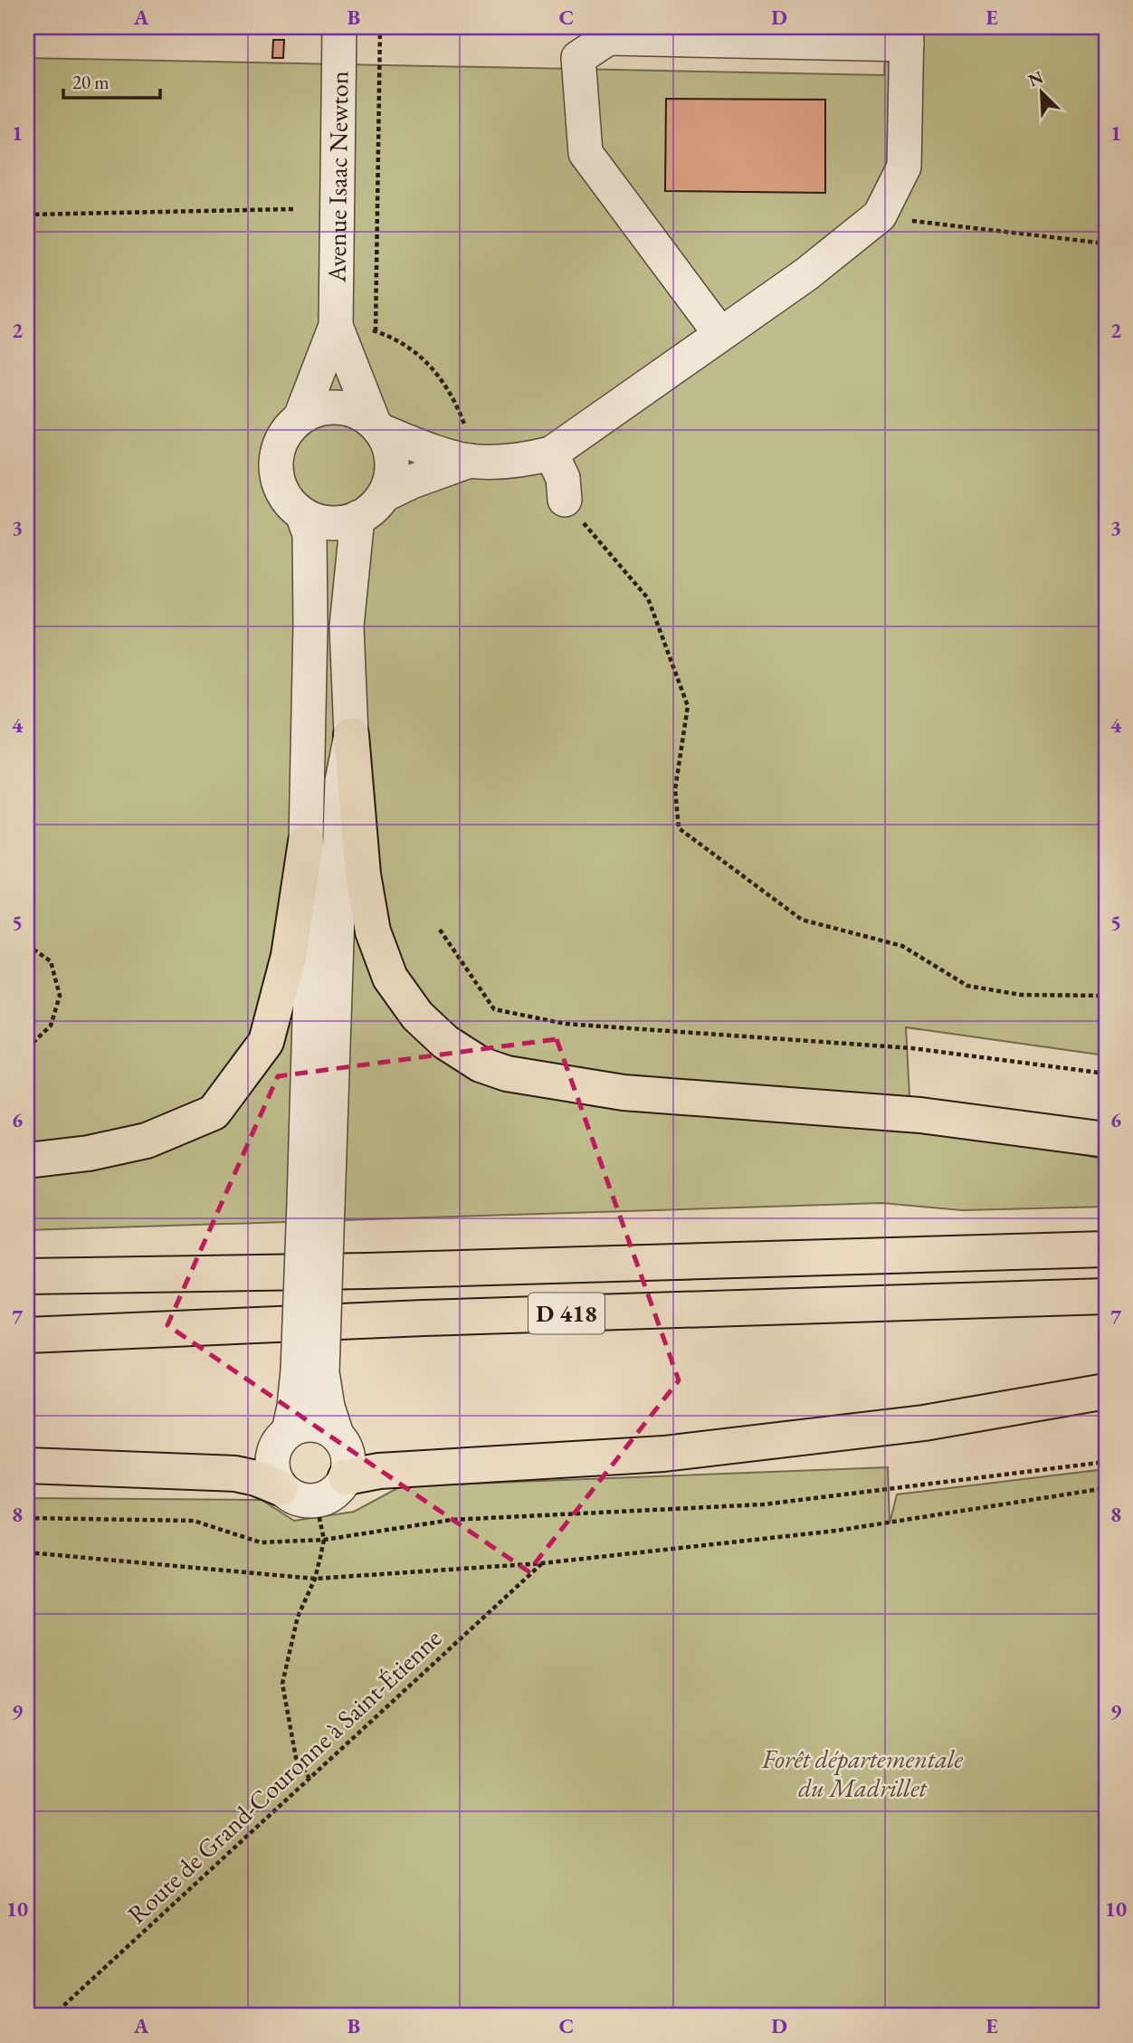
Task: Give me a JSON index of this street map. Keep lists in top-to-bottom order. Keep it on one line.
{"streets":{"highway":["D 418"],"street":["Avenue Isaac Newton"],"path":["Route de Grand-Couronne à Saint-Étienne"]},"parks":["Forêt départementale du Madrillet"],"scale_bar":"20 m","north":"top left","grid":{"columns":["A","B","C","D","E"],"rows":["1","2","3","4","5","6","7","8","9","10"]}}
